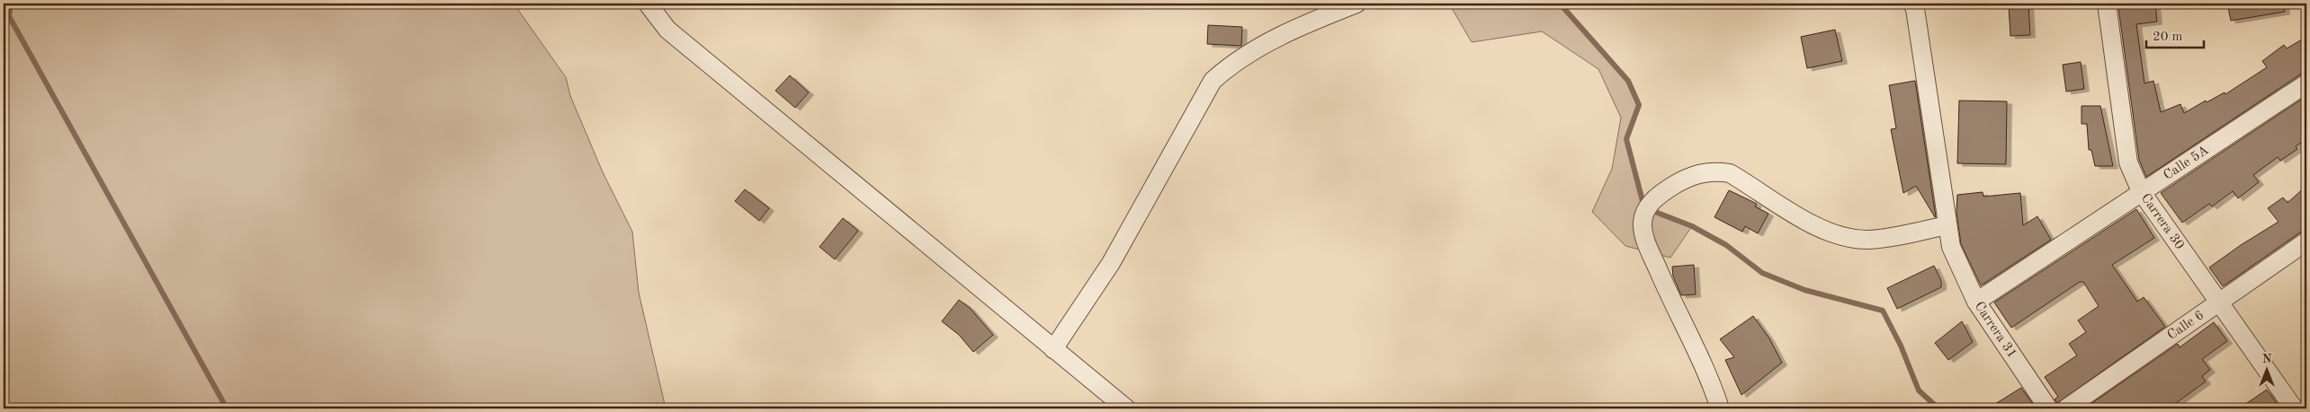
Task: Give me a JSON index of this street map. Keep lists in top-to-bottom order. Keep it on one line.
{"streets":{"street":["Calle 5A","Carrera 30","Calle 6","Carrera 31"]},"crossings":[["Calle 5A","Carrera 30"],["Calle 5A","Carrera 31"],["Carrera 30","Calle 6"]],"scale_bar":"20 m","north":"top"}
